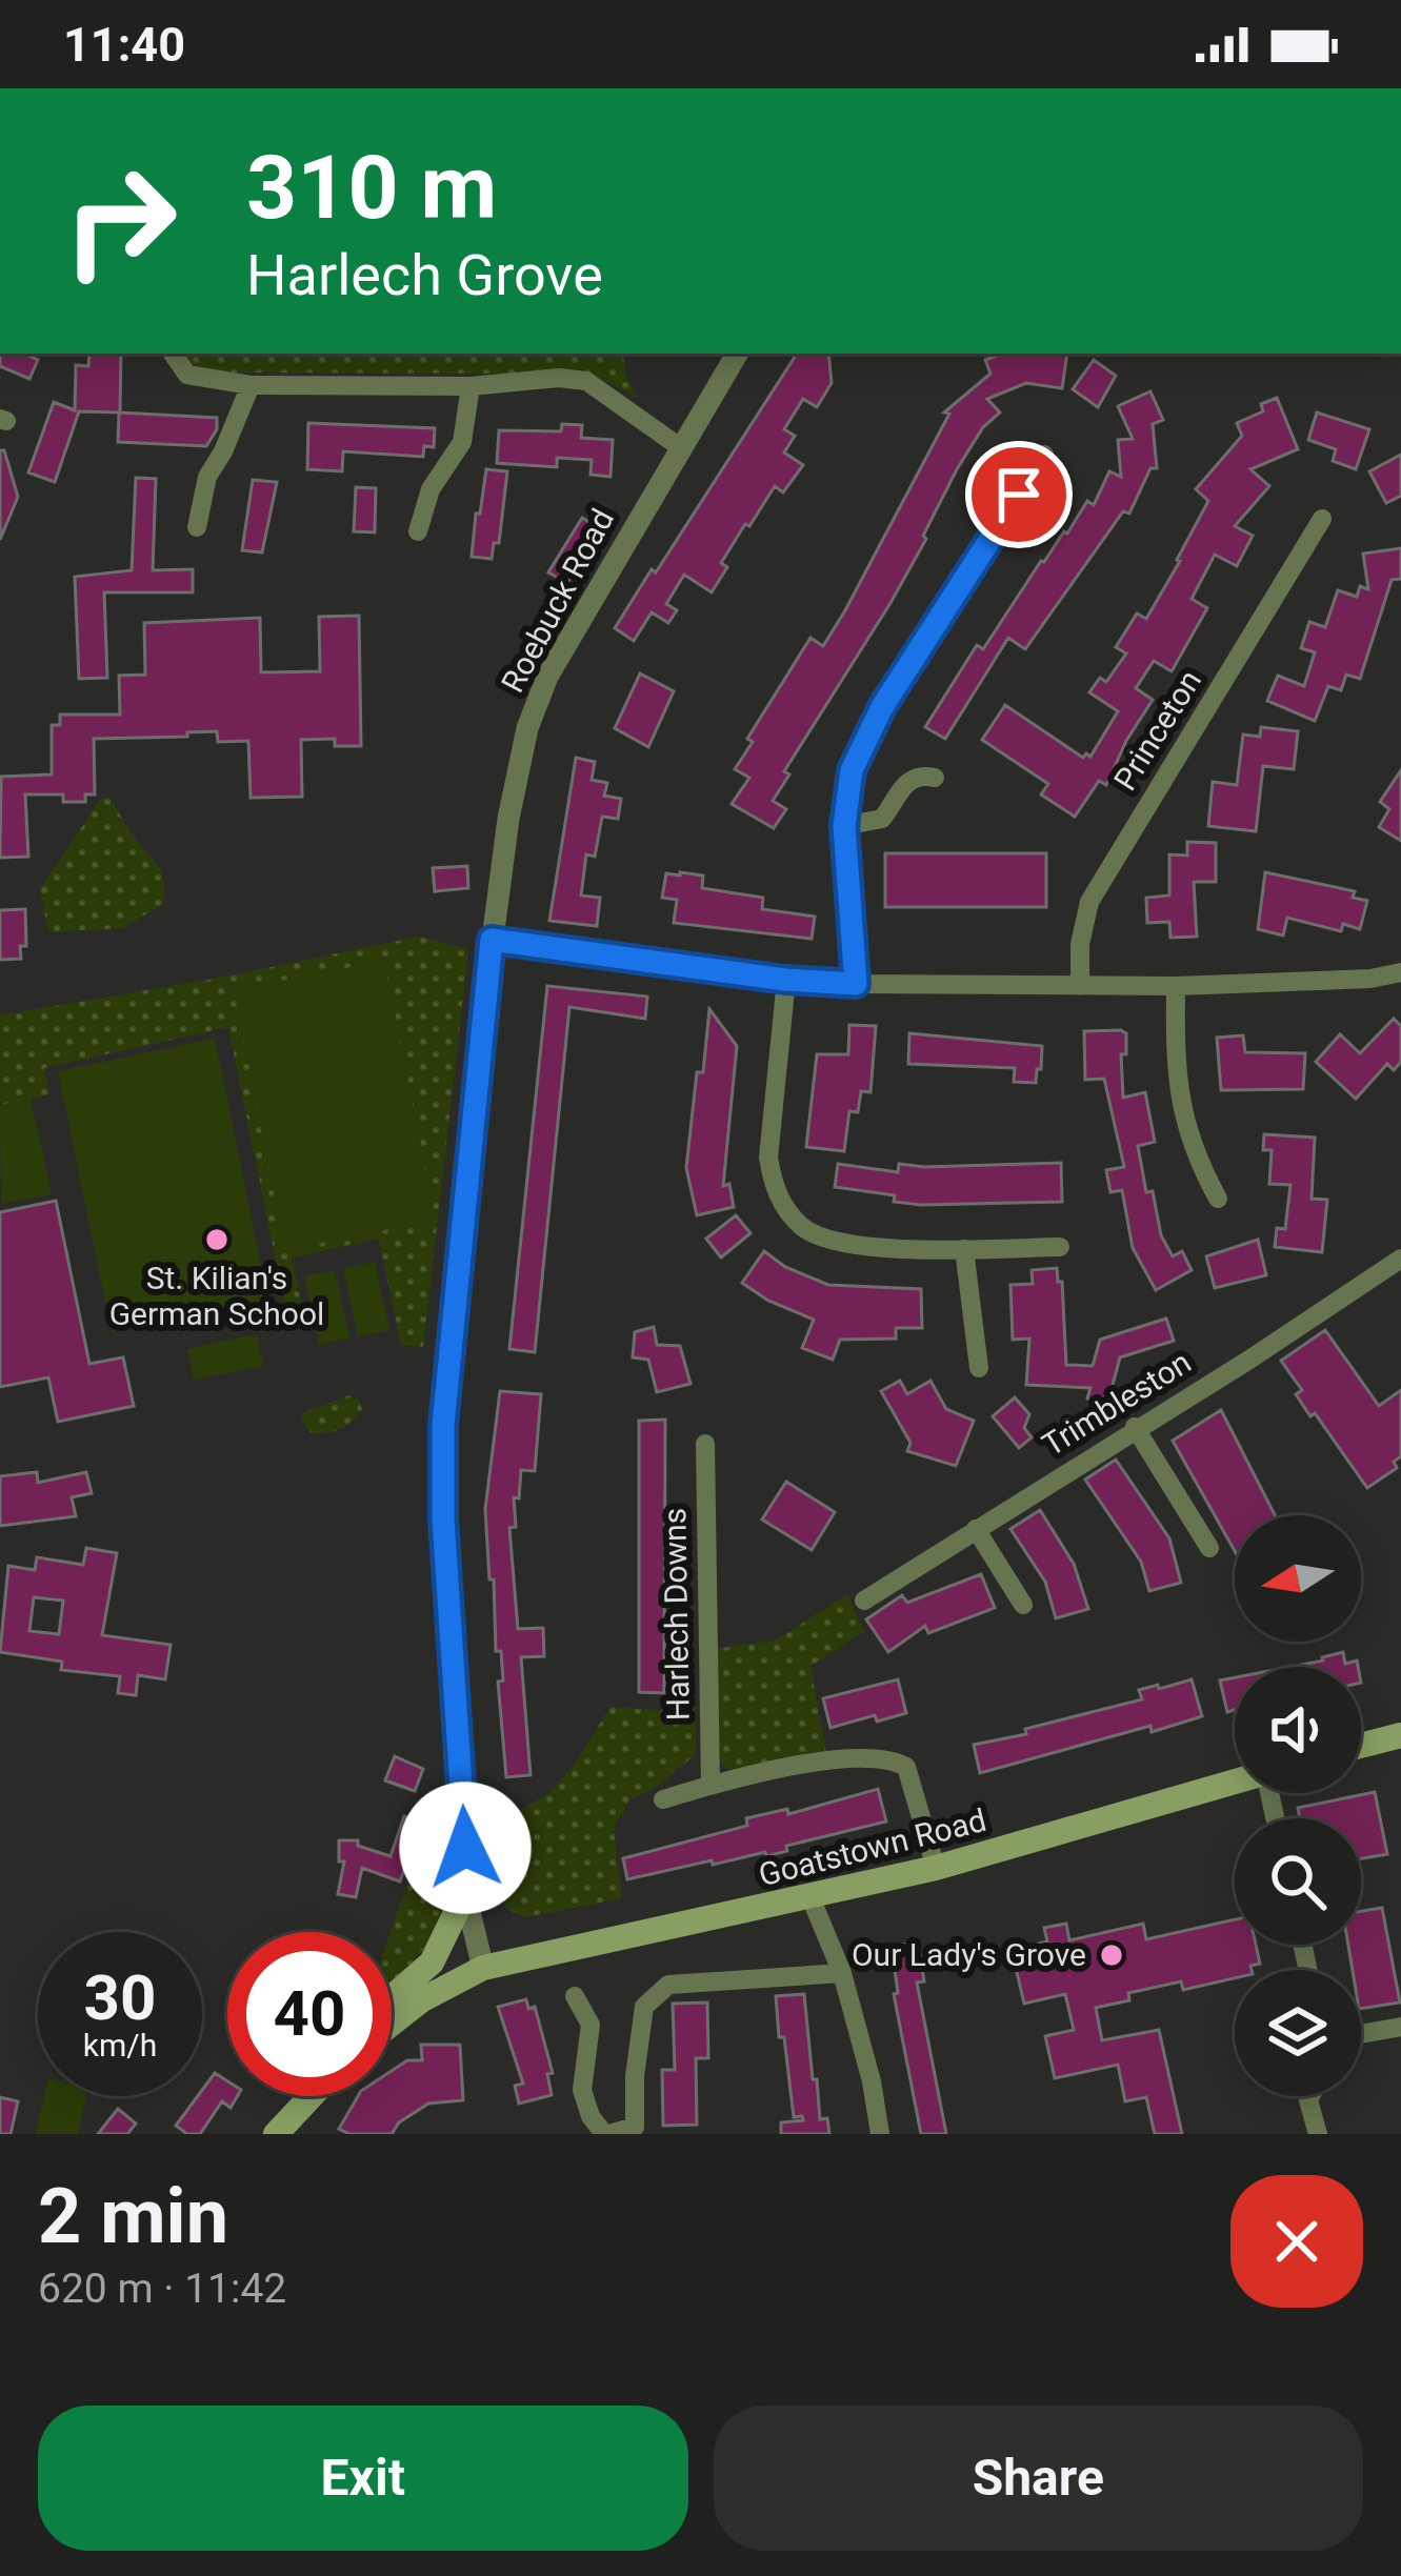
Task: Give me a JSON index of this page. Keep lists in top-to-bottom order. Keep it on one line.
{"streets":{"main road":["Goatstown Road"],"street":["Roebuck Road","Princeton","Trimbleston","Harlech Downs"]},"crossings":[["Roebuck Road","Goatstown Road"]],"places":["St. Kilian's German School","Our Lady's Grove"],"north":"left","page":{"status":"11:40","turn":["310 m","Harlech Grove"],"speed":"30 km/h","limit":"40","heading":["2 min","620 m · 11:42"],"buttons":["Exit","Share"]}}
